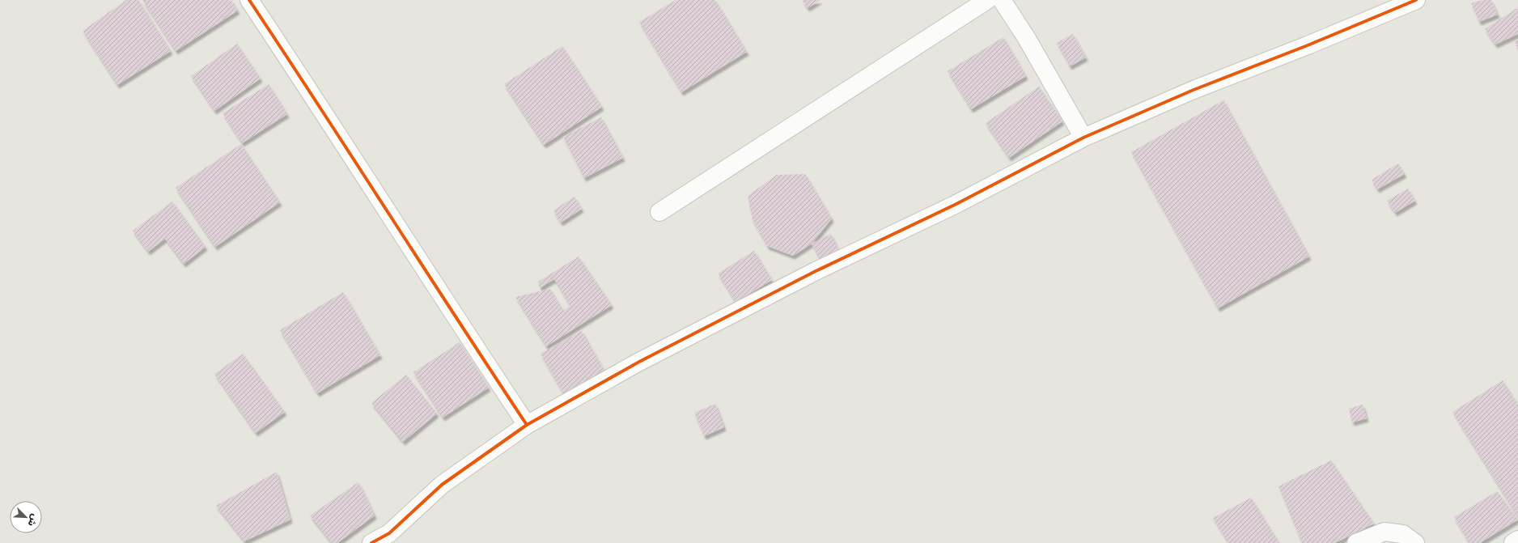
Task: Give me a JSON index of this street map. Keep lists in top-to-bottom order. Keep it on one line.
{"north":"bottom right"}
